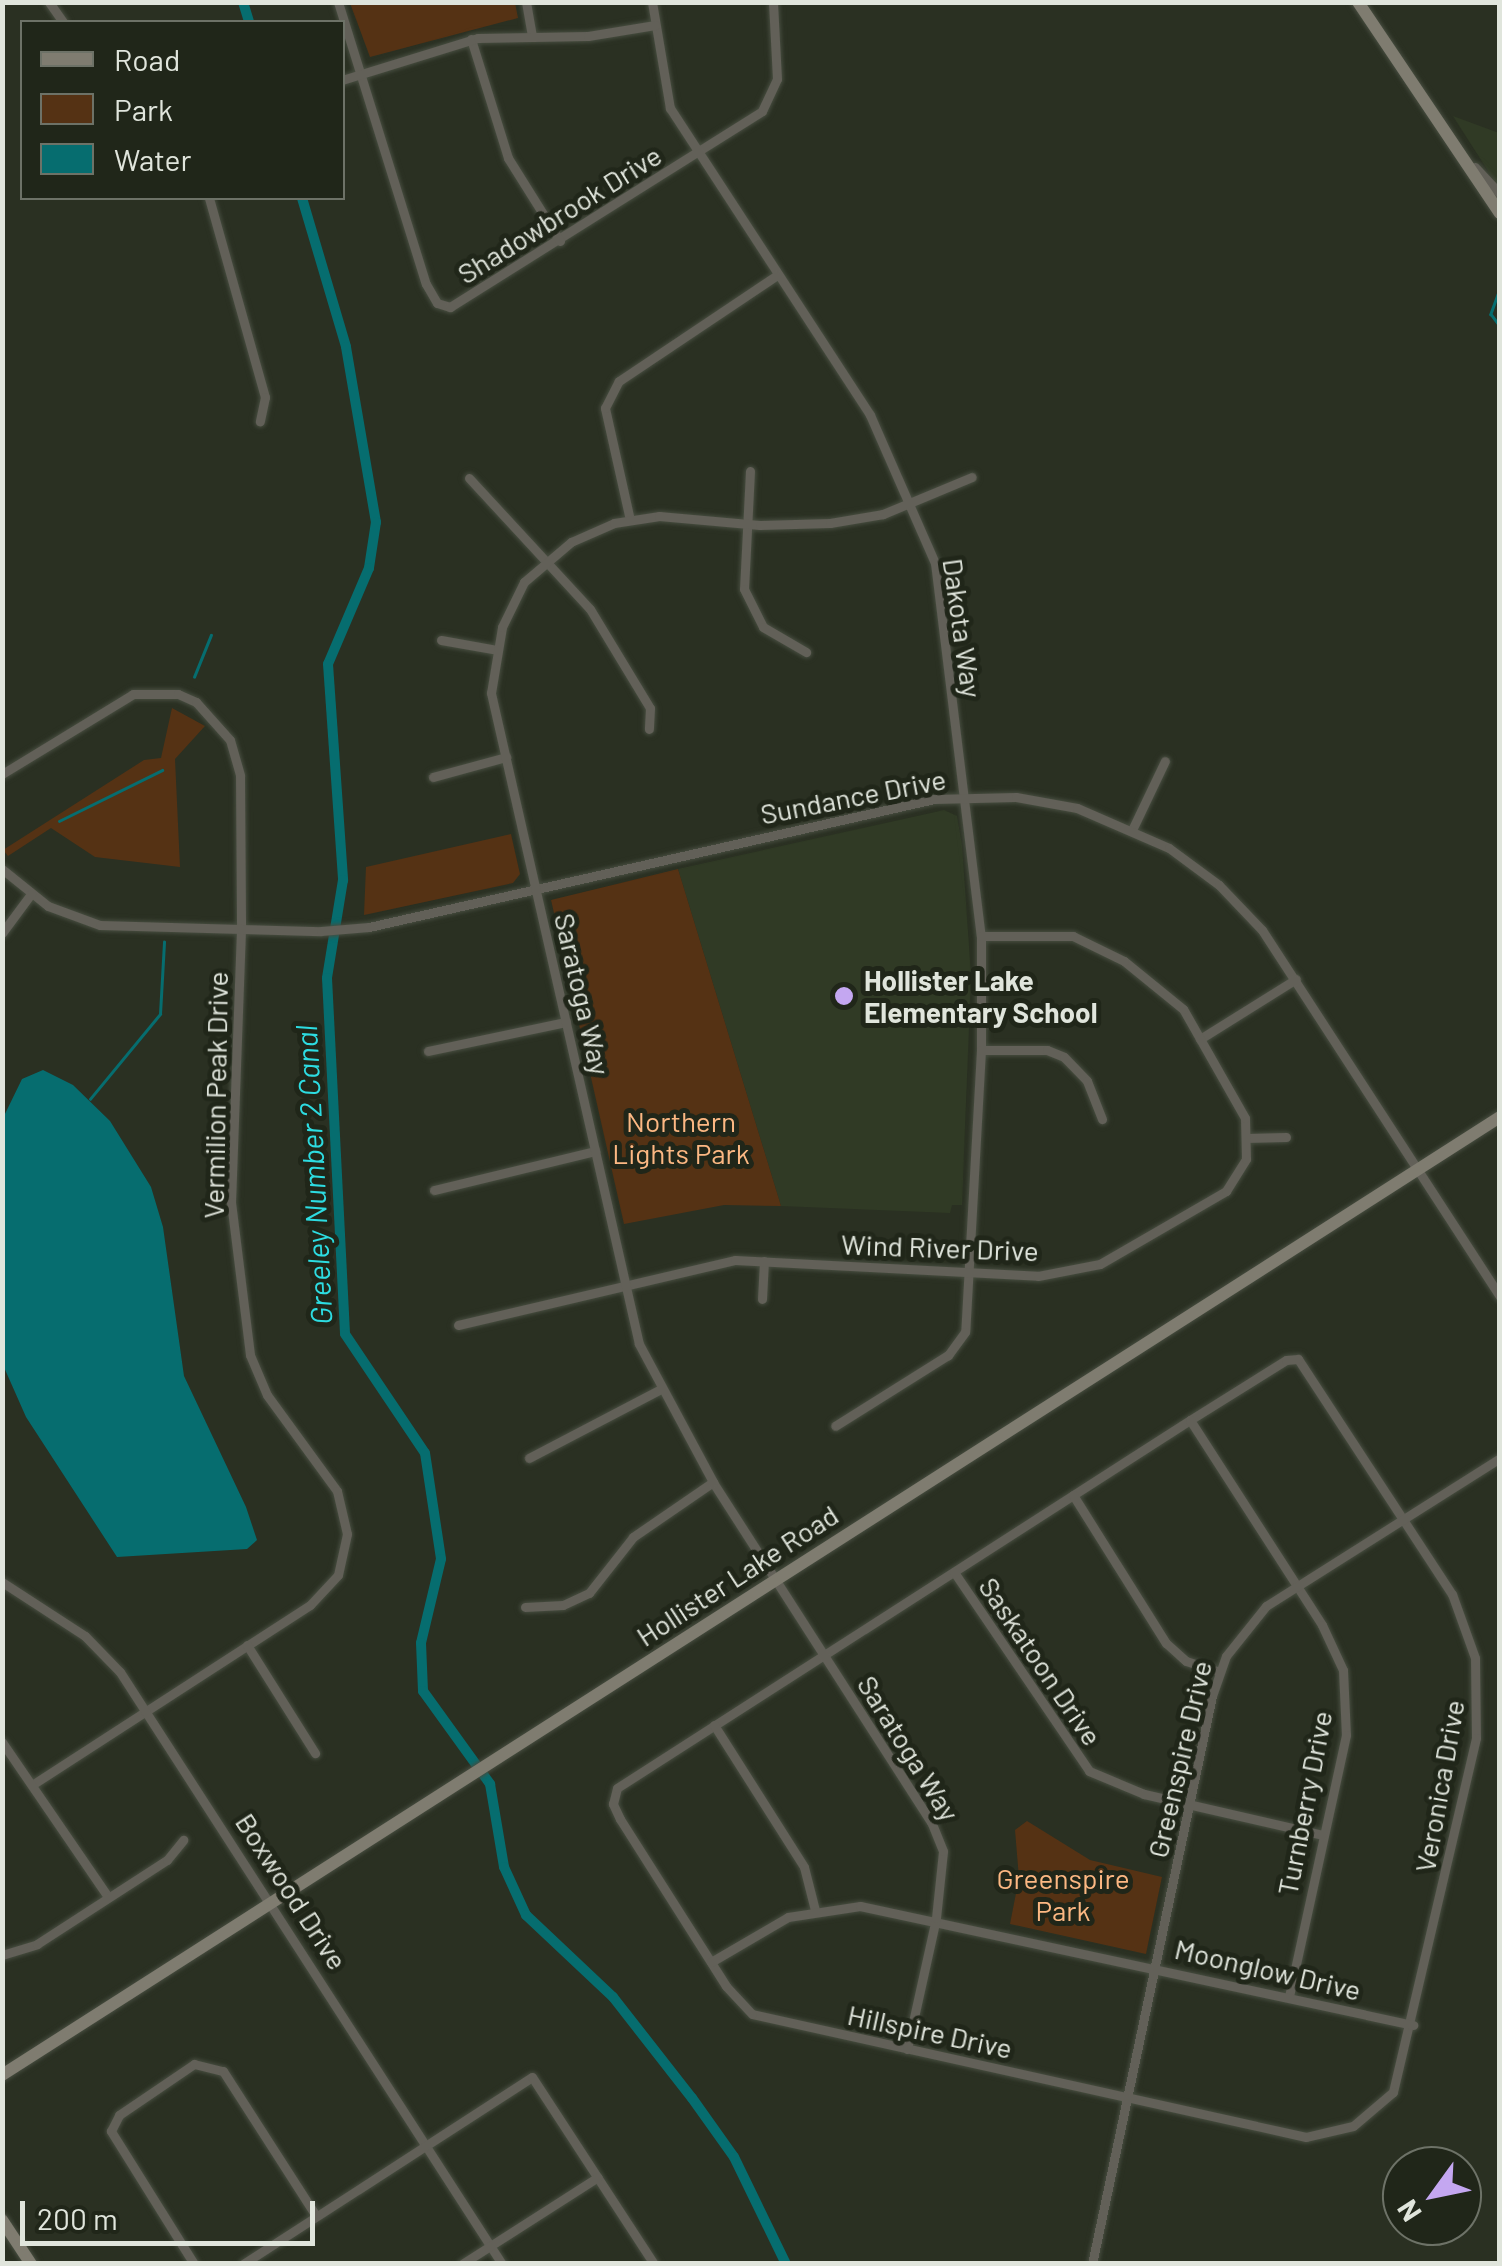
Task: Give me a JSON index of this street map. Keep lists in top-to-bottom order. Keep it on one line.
{"streets":{"street":["Shadowbrook Drive","Dakota Way","Sundance Drive","Saratoga Way","Vermilion Peak Drive","Wind River Drive","Hollister Lake Road","Saskatoon Drive","Greenspire Drive","Veronica Drive","Turnberry Drive","Boxwood Drive","Moonglow Drive","Hillspire Drive"]},"crossings":[["Shadowbrook Drive","Dakota Way"],["Dakota Way","Sundance Drive"],["Dakota Way","Saratoga Way"],["Dakota Way","Wind River Drive"],["Sundance Drive","Saratoga Way"],["Sundance Drive","Vermilion Peak Drive"],["Sundance Drive","Hollister Lake Road"],["Saratoga Way","Wind River Drive"],["Saratoga Way","Hollister Lake Road"],["Saratoga Way","Moonglow Drive"],["Saratoga Way","Hillspire Drive"],["Vermilion Peak Drive","Boxwood Drive"],["Hollister Lake Road","Boxwood Drive"],["Saskatoon Drive","Greenspire Drive"],["Saskatoon Drive","Turnberry Drive"],["Greenspire Drive","Veronica Drive"],["Greenspire Drive","Turnberry Drive"],["Greenspire Drive","Moonglow Drive"],["Greenspire Drive","Hillspire Drive"],["Veronica Drive","Turnberry Drive"],["Veronica Drive","Moonglow Drive"],["Veronica Drive","Hillspire Drive"],["Turnberry Drive","Moonglow Drive"],["Moonglow Drive","Hillspire Drive"]],"water":["Greeley Number 2 Canal"],"parks":["Northern Lights Park","Greenspire Park"],"places":["Hollister Lake Elementary School"],"legend":["Road","Park","Water"],"scale_bar":"200 m","north":"bottom left"}
